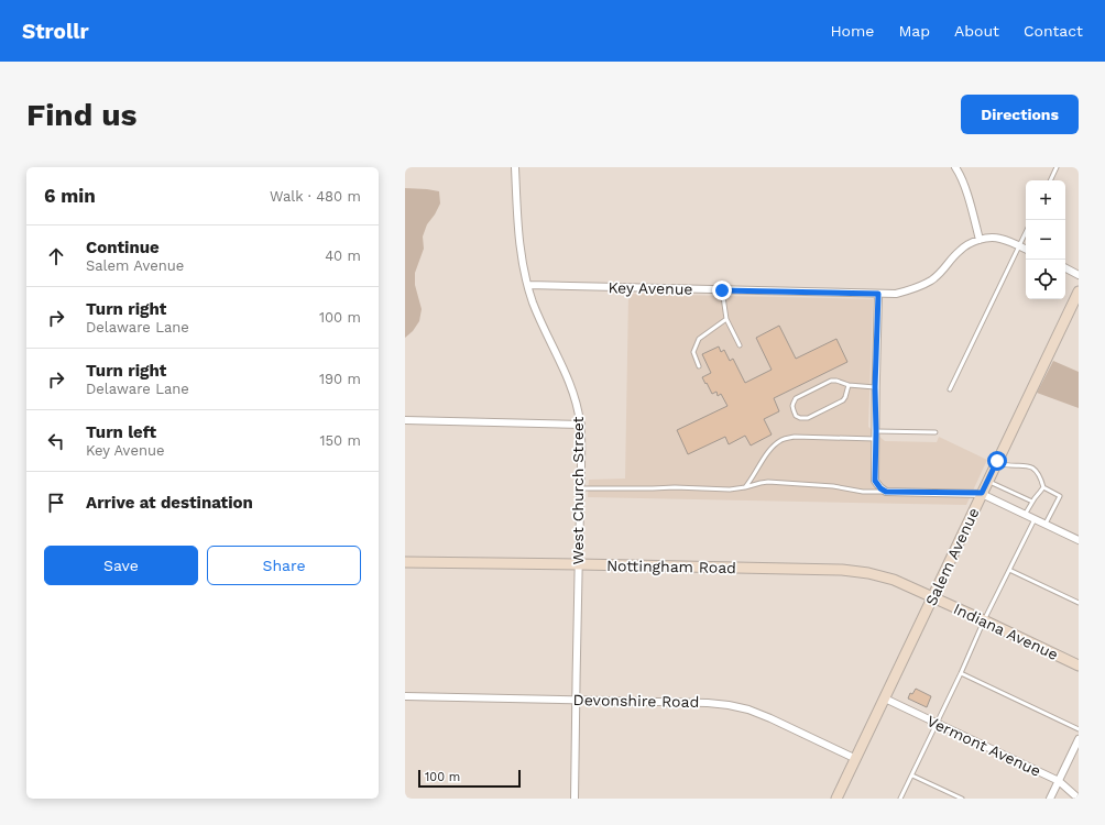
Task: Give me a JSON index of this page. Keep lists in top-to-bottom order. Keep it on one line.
{"streets":{"main road":["Salem Avenue","Nottingham Road","Indiana Avenue"],"street":["Key Avenue","West Church Street","Devonshire Road","Vermont Avenue"]},"crossings":[["Key Avenue","West Church Street"],["West Church Street","Nottingham Road"],["West Church Street","Devonshire Road"],["Salem Avenue","Nottingham Road"],["Salem Avenue","Indiana Avenue"],["Salem Avenue","Devonshire Road"],["Salem Avenue","Vermont Avenue"],["Nottingham Road","Indiana Avenue"]],"scale_bar":"100 m","page":{"header":"Strollr","nav":["Home","Map","About","Contact"],"buttons":["Directions",["Save","Share"]],"title":"Find us","heading":["6 min","Walk · 480 m"],"map_buttons":["+","−"],"list":[["Continue","Salem Avenue","40 m"],["Turn right","Delaware Lane","100 m"],["Turn right","Delaware Lane","190 m"],["Turn left","Key Avenue","150 m"],"Arrive at destination"],"scale":"100 m"}}
